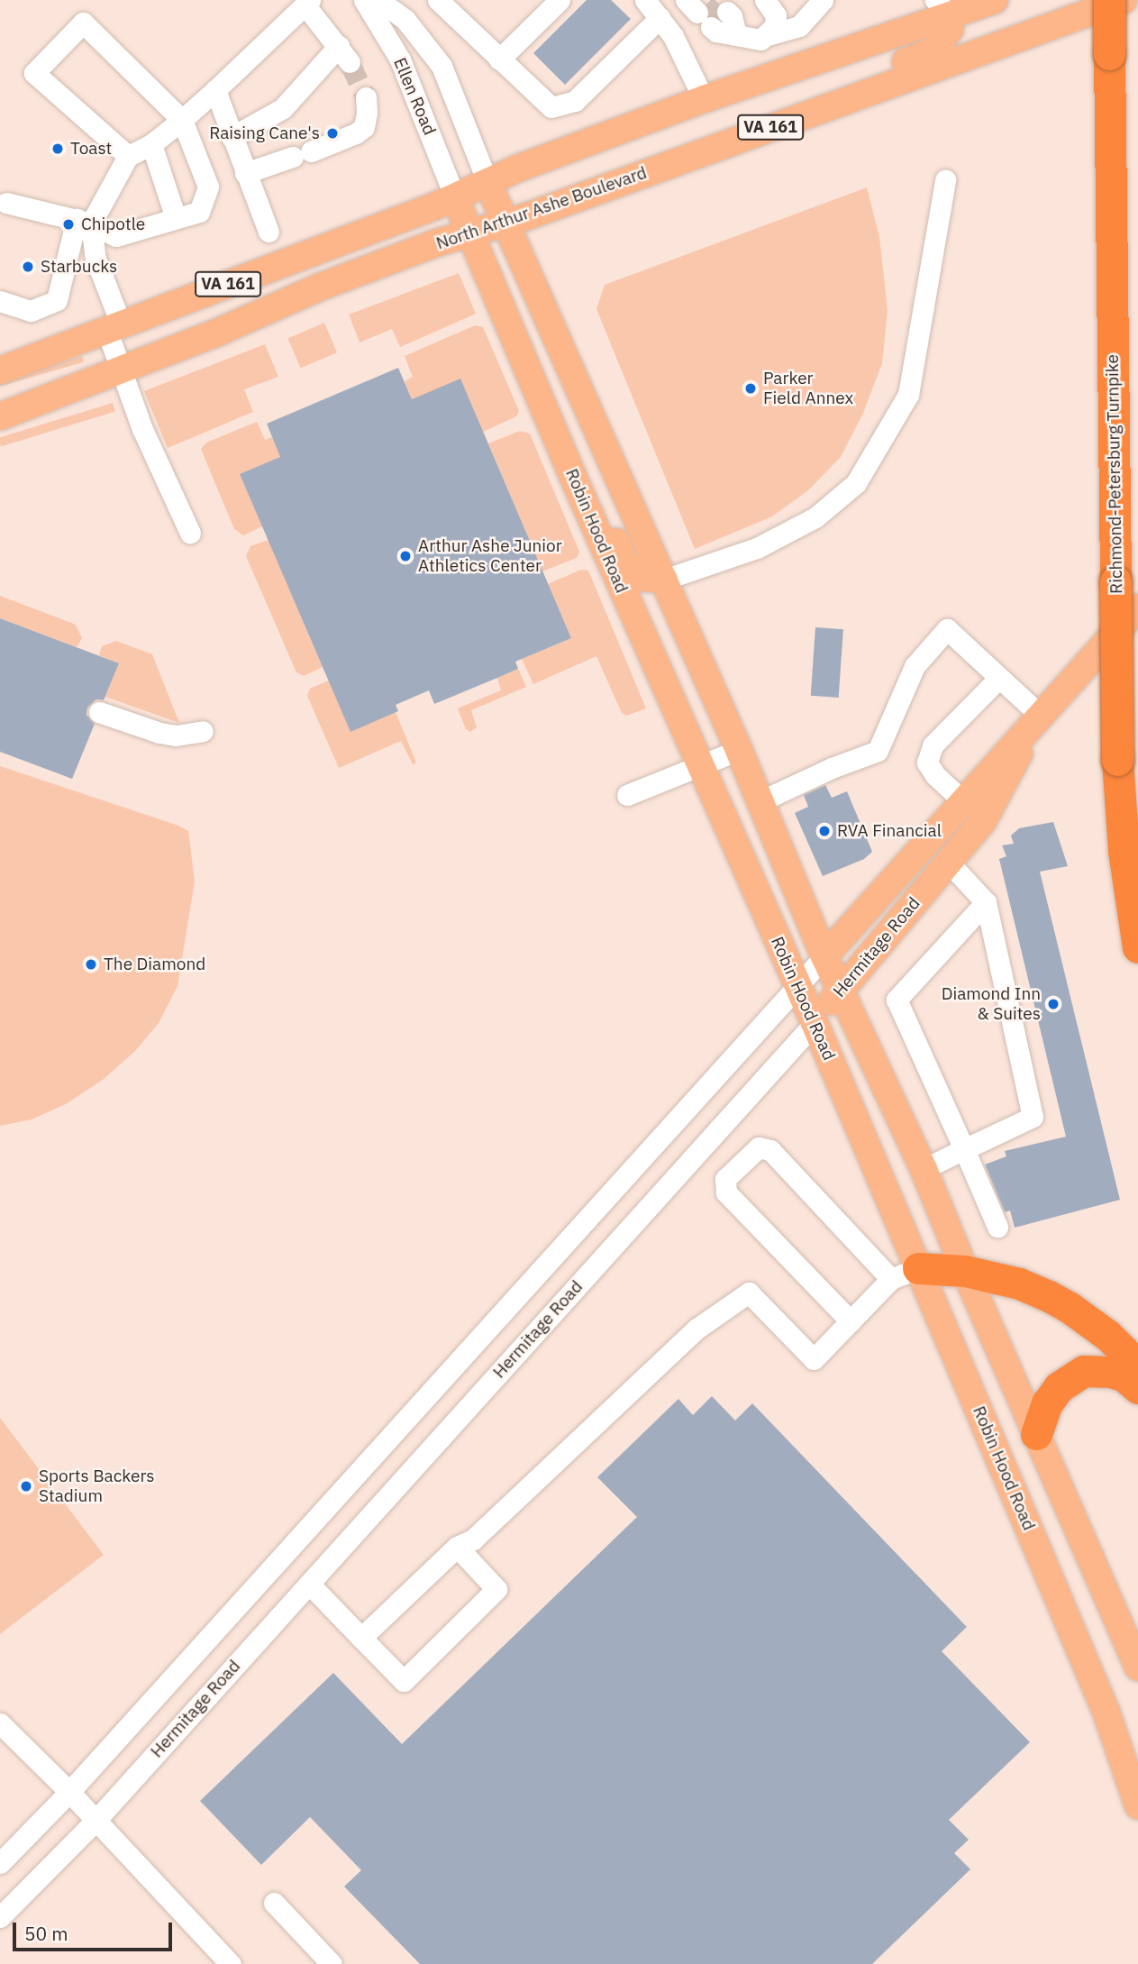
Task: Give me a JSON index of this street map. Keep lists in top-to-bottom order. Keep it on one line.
{"streets":{"highway":["Richmond-Petersburg Turnpike"],"main road":["VA 161","North Arthur Ashe Boulevard","Robin Hood Road","Hermitage Road"],"street":["Ellen Road"]},"crossings":[["Ellen Road","VA 161"],["Ellen Road","Robin Hood Road"],["VA 161","Robin Hood Road"],["North Arthur Ashe Boulevard","Robin Hood Road"],["Robin Hood Road","Hermitage Road"]],"places":["Raising Cane's","Toast","Chipotle","Starbucks","Parker Field Annex","Arthur Ashe Junior Athletics Center","RVA Financial","The Diamond","Diamond Inn & Suites","Sports Backers Stadium"],"scale_bar":"50 m"}
